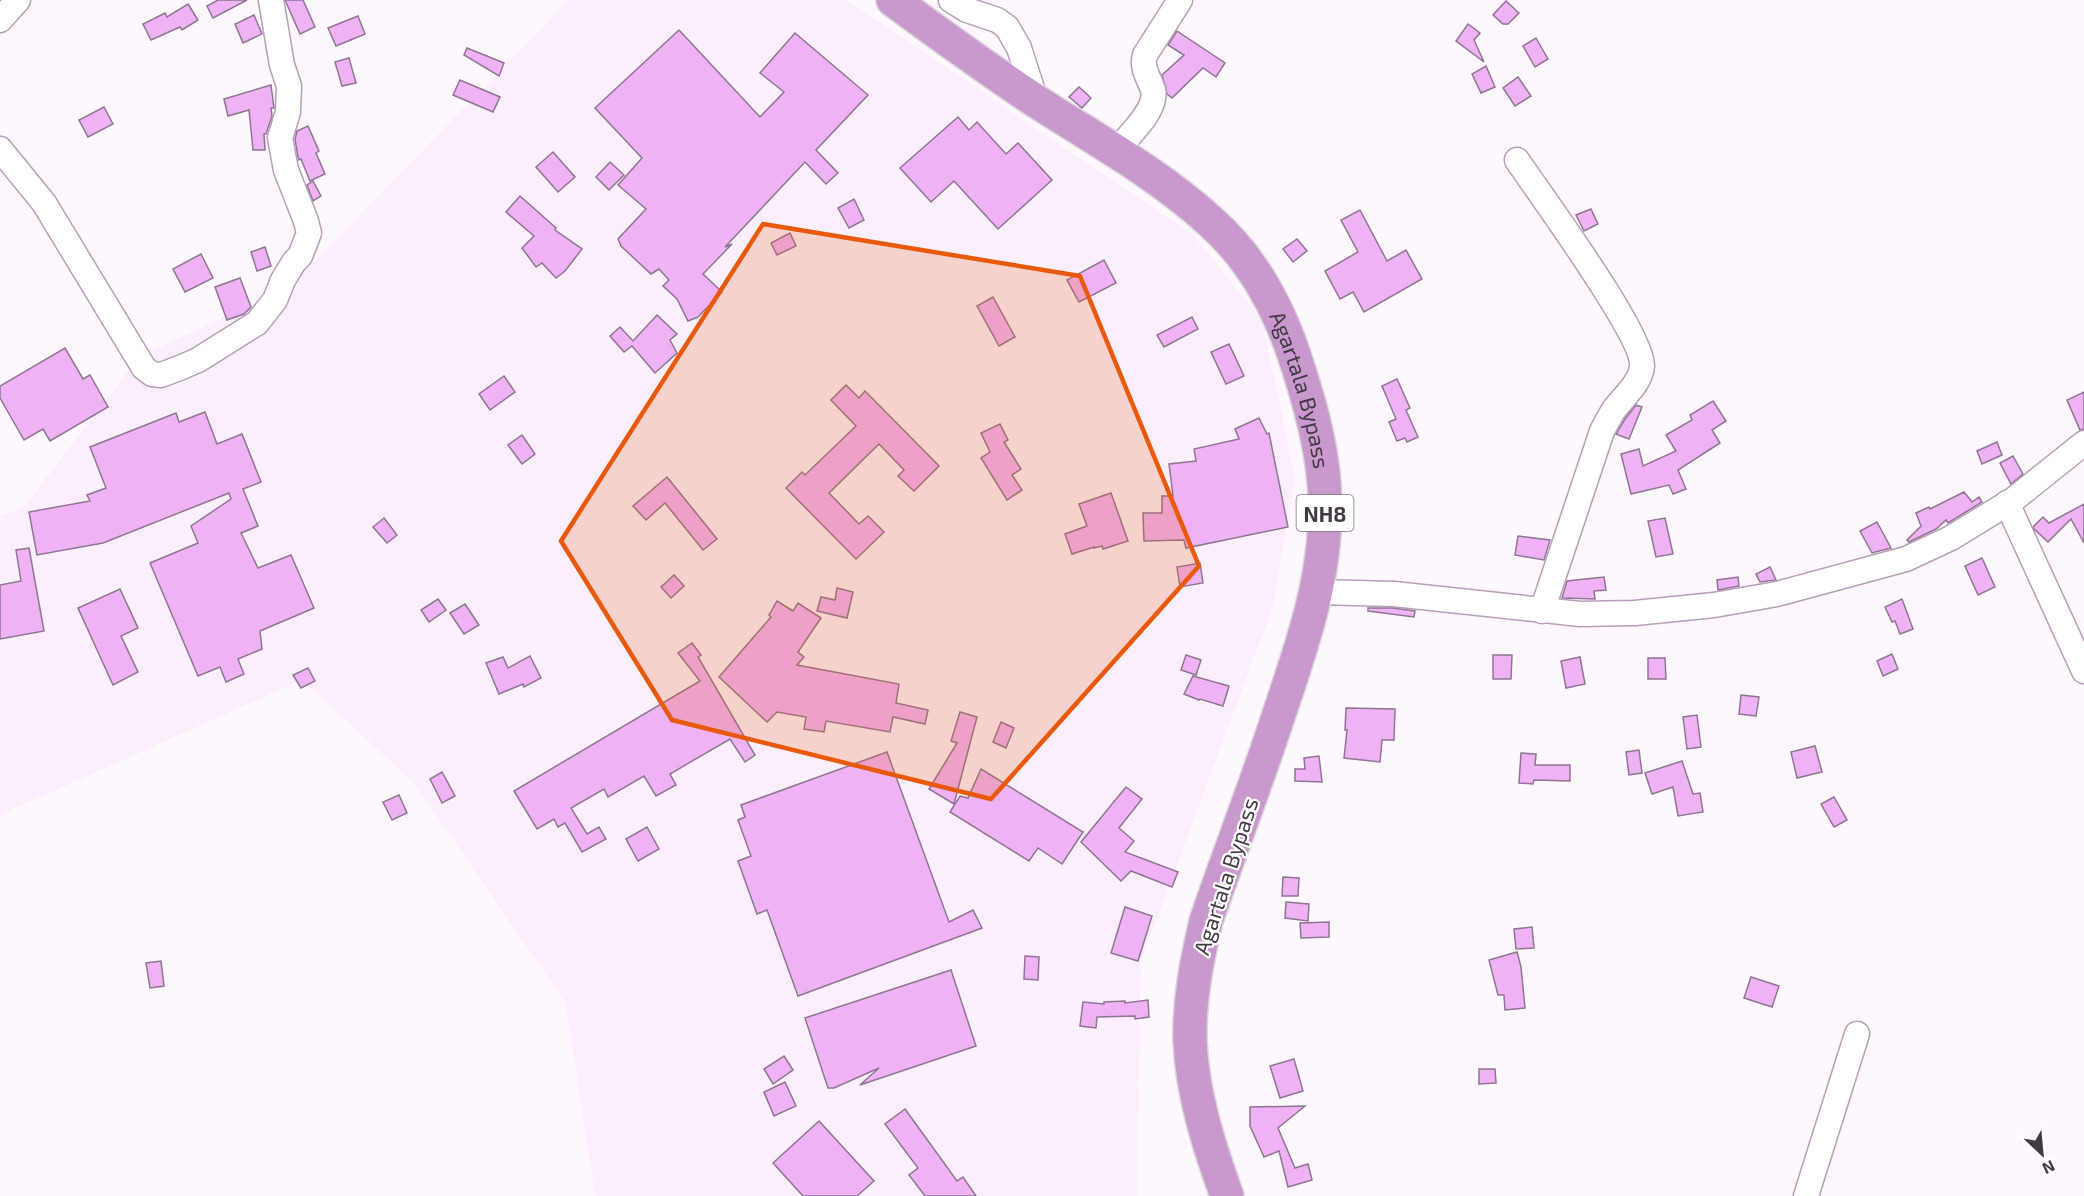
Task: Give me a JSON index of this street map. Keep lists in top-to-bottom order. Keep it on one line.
{"streets":{"highway":["Agartala Bypass","NH8"]},"north":"bottom right"}
